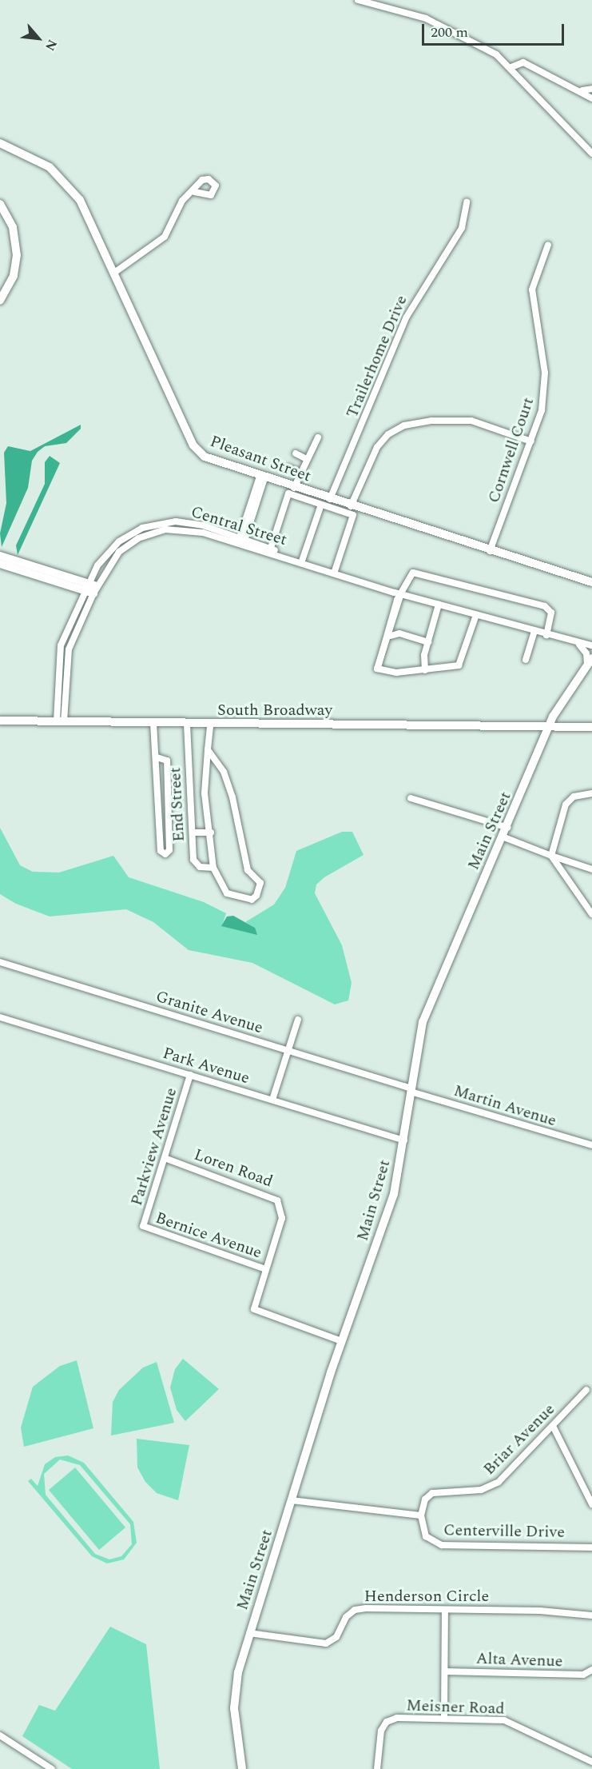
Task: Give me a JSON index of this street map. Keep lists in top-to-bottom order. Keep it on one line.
{"streets":{"main road":["Pleasant Street","South Broadway","Main Street"],"street":["Trailerhome Drive","Cornwell Court","Central Street","End Street","Granite Avenue","Park Avenue","Martin Avenue","Parkview Avenue","Loren Road","Bernice Avenue","Briar Avenue","Centerville Drive","Henderson Circle","Alta Avenue","Meisner Road"]},"crossings":[["Trailerhome Drive","Pleasant Street"],["Cornwell Court","Pleasant Street"],["Central Street","South Broadway"],["South Broadway","End Street"],["South Broadway","Main Street"],["Main Street","Granite Avenue"],["Main Street","Park Avenue"],["Main Street","Martin Avenue"],["Main Street","Henderson Circle"],["Granite Avenue","Martin Avenue"],["Park Avenue","Parkview Avenue"],["Parkview Avenue","Loren Road"],["Parkview Avenue","Bernice Avenue"],["Loren Road","Bernice Avenue"],["Briar Avenue","Centerville Drive"]],"scale_bar":"200 m","north":"bottom right"}
